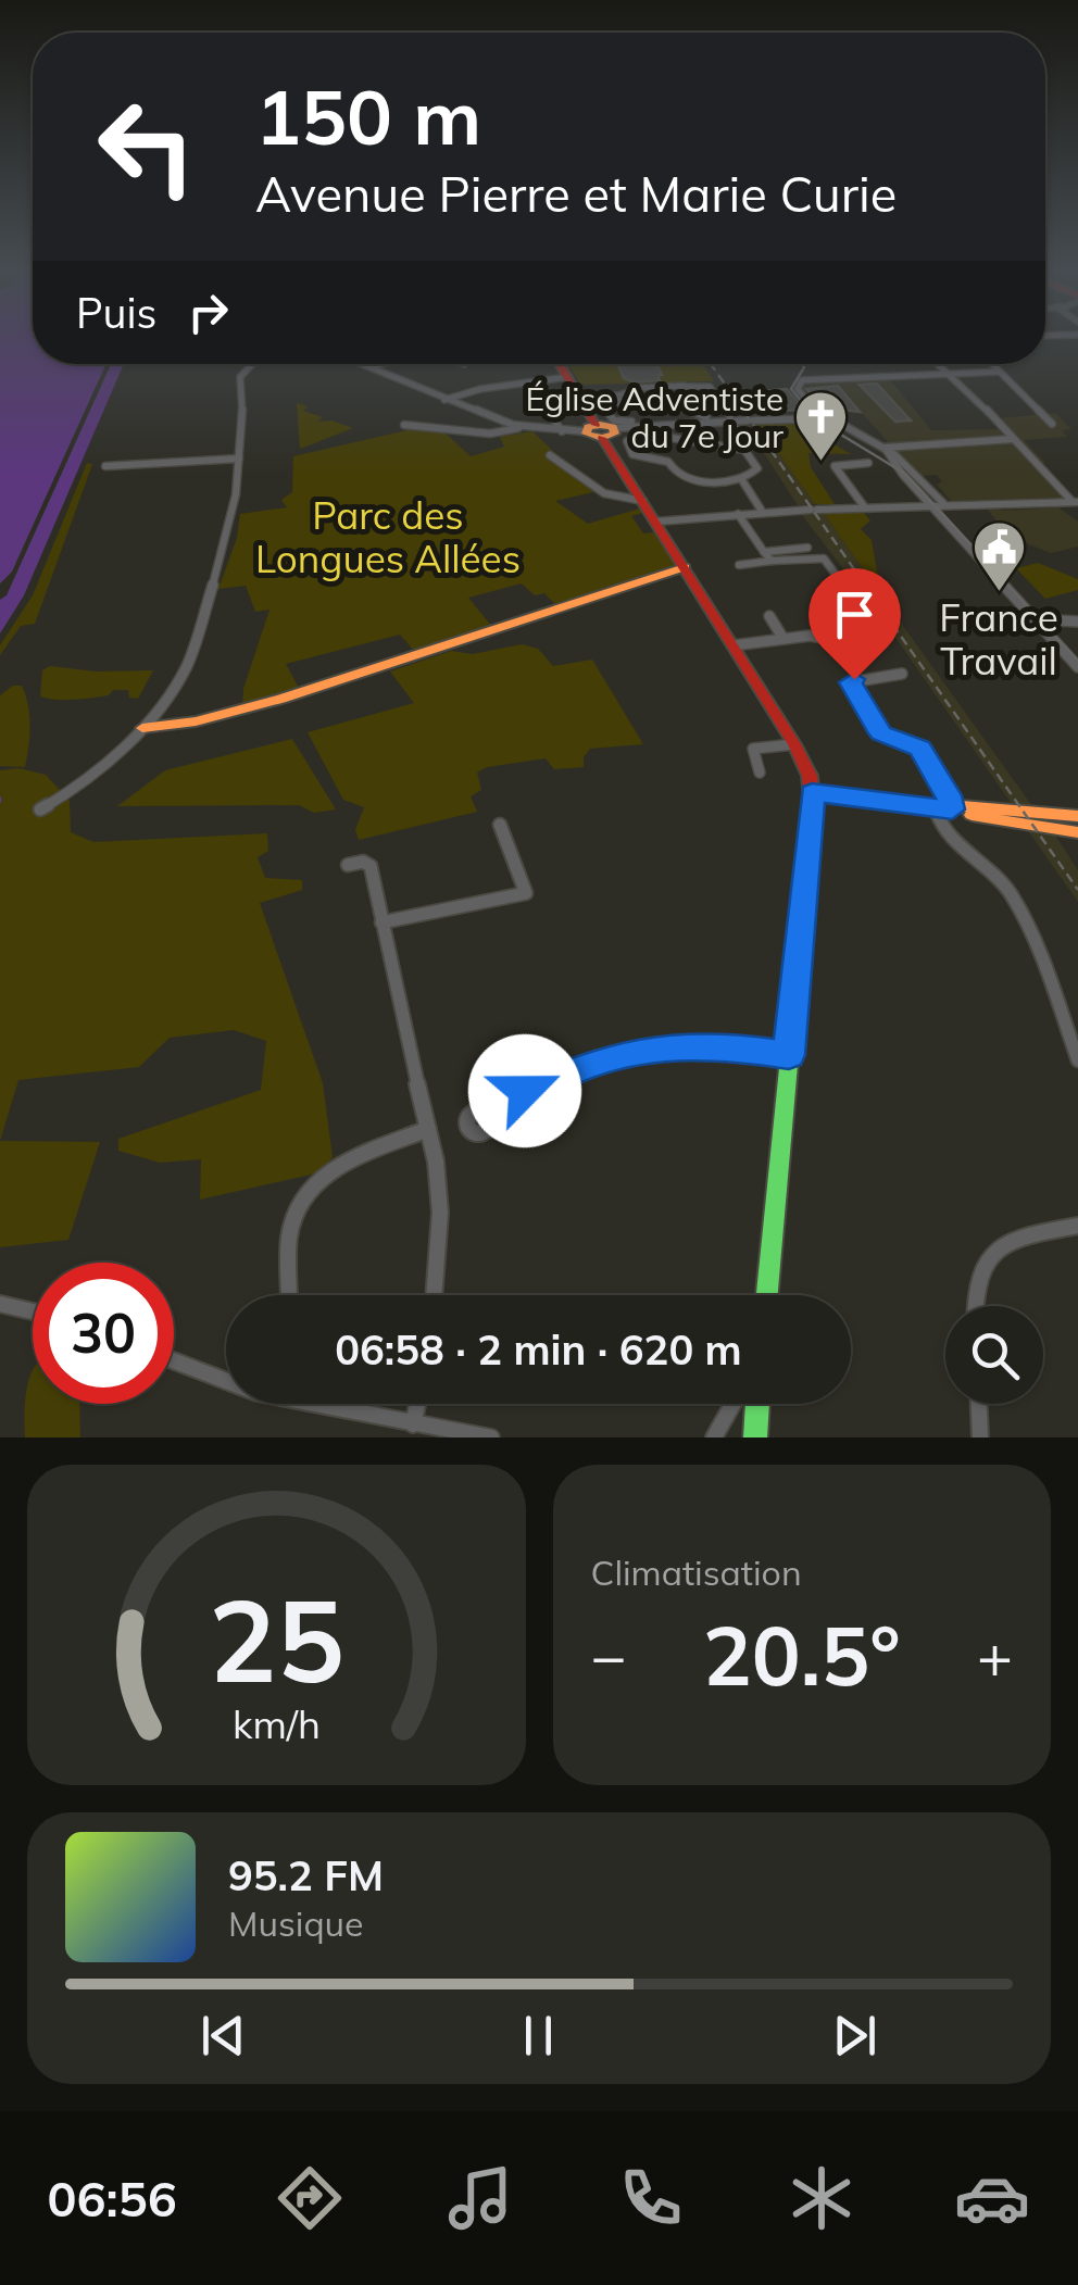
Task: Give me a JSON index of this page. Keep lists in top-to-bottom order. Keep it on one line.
{"parks":["Parc des Longues Allées"],"places":{"church":["Église Adventiste du 7e Jour"],"public building":["France Travail"]},"page":{"turn":["150 m","Avenue Pierre et Marie Curie"],"then":"Puis","limit":"30","trip":"06:58 · 2 min · 620 m","tile":"Climatisation","heat":["−","20.5°","+"],"song":["95.2 FM","Musique"],"tabs":"06:56","gauge":["25","km/h"]}}
